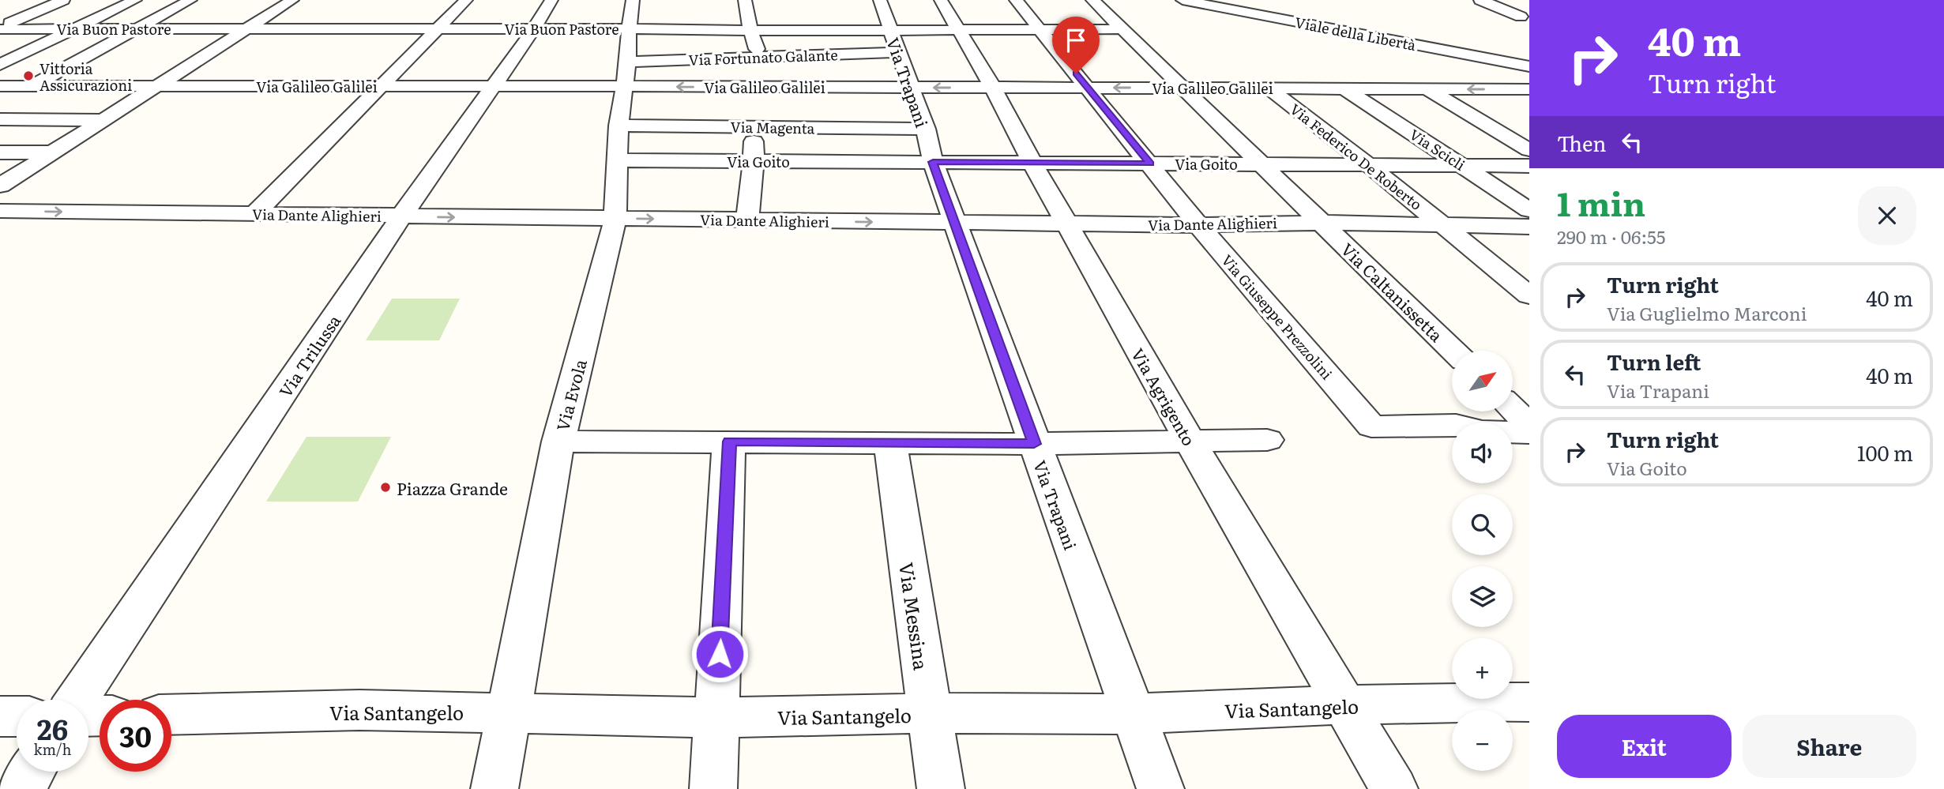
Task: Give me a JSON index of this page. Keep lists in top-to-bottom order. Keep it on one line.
{"streets":{"street":["Via Buon Pastore","Viale della Libertà","Via Fortunato Galante","Via Trapani","Via Galileo Galilei","Via Magenta","Via Scicli","Via Federico De Roberto","Via Goito","Via Dante Alighieri","Via Caltanissetta","Via Giuseppe Prezzolini","Via Trilussa","Via Evola","Via Agrigento","Via Messina","Via Santangelo"]},"crossings":[["Via Buon Pastore","Via Fortunato Galante"],["Via Buon Pastore","Via Trapani"],["Via Buon Pastore","Via Caltanissetta"],["Via Buon Pastore","Via Giuseppe Prezzolini"],["Via Buon Pastore","Via Trilussa"],["Via Buon Pastore","Via Evola"],["Via Buon Pastore","Via Agrigento"],["Via Fortunato Galante","Via Trapani"],["Via Fortunato Galante","Via Galileo Galilei"],["Via Fortunato Galante","Via Evola"],["Via Trapani","Via Galileo Galilei"],["Via Trapani","Via Magenta"],["Via Trapani","Via Goito"],["Via Trapani","Via Dante Alighieri"],["Via Trapani","Via Santangelo"],["Via Galileo Galilei","Via Scicli"],["Via Galileo Galilei","Via Federico De Roberto"],["Via Galileo Galilei","Via Caltanissetta"],["Via Galileo Galilei","Via Giuseppe Prezzolini"],["Via Galileo Galilei","Via Trilussa"],["Via Galileo Galilei","Via Evola"],["Via Galileo Galilei","Via Agrigento"],["Via Magenta","Via Evola"],["Via Scicli","Via Goito"],["Via Federico De Roberto","Via Goito"],["Via Federico De Roberto","Via Dante Alighieri"],["Via Goito","Via Caltanissetta"],["Via Goito","Via Giuseppe Prezzolini"],["Via Goito","Via Evola"],["Via Goito","Via Agrigento"],["Via Dante Alighieri","Via Caltanissetta"],["Via Dante Alighieri","Via Giuseppe Prezzolini"],["Via Dante Alighieri","Via Trilussa"],["Via Dante Alighieri","Via Evola"],["Via Dante Alighieri","Via Agrigento"],["Via Evola","Via Santangelo"],["Via Agrigento","Via Santangelo"],["Via Messina","Via Santangelo"]],"places":["Vittoria Assicurazioni","Piazza Grande"],"north":"top right","page":{"turn":["40 m","Turn right"],"then":"Then","heading":["1 min","290 m · 06:55"],"list":[{"name":"Turn right","note":"Via Guglielmo Marconi","value":"40 m"},{"name":"Turn left","note":"Via Trapani","value":"40 m"},{"name":"Turn right","note":"Via Goito","value":"100 m"}],"map_buttons":["+","−"],"speed":"26 km/h","limit":"30","buttons":["Exit","Share"]}}
